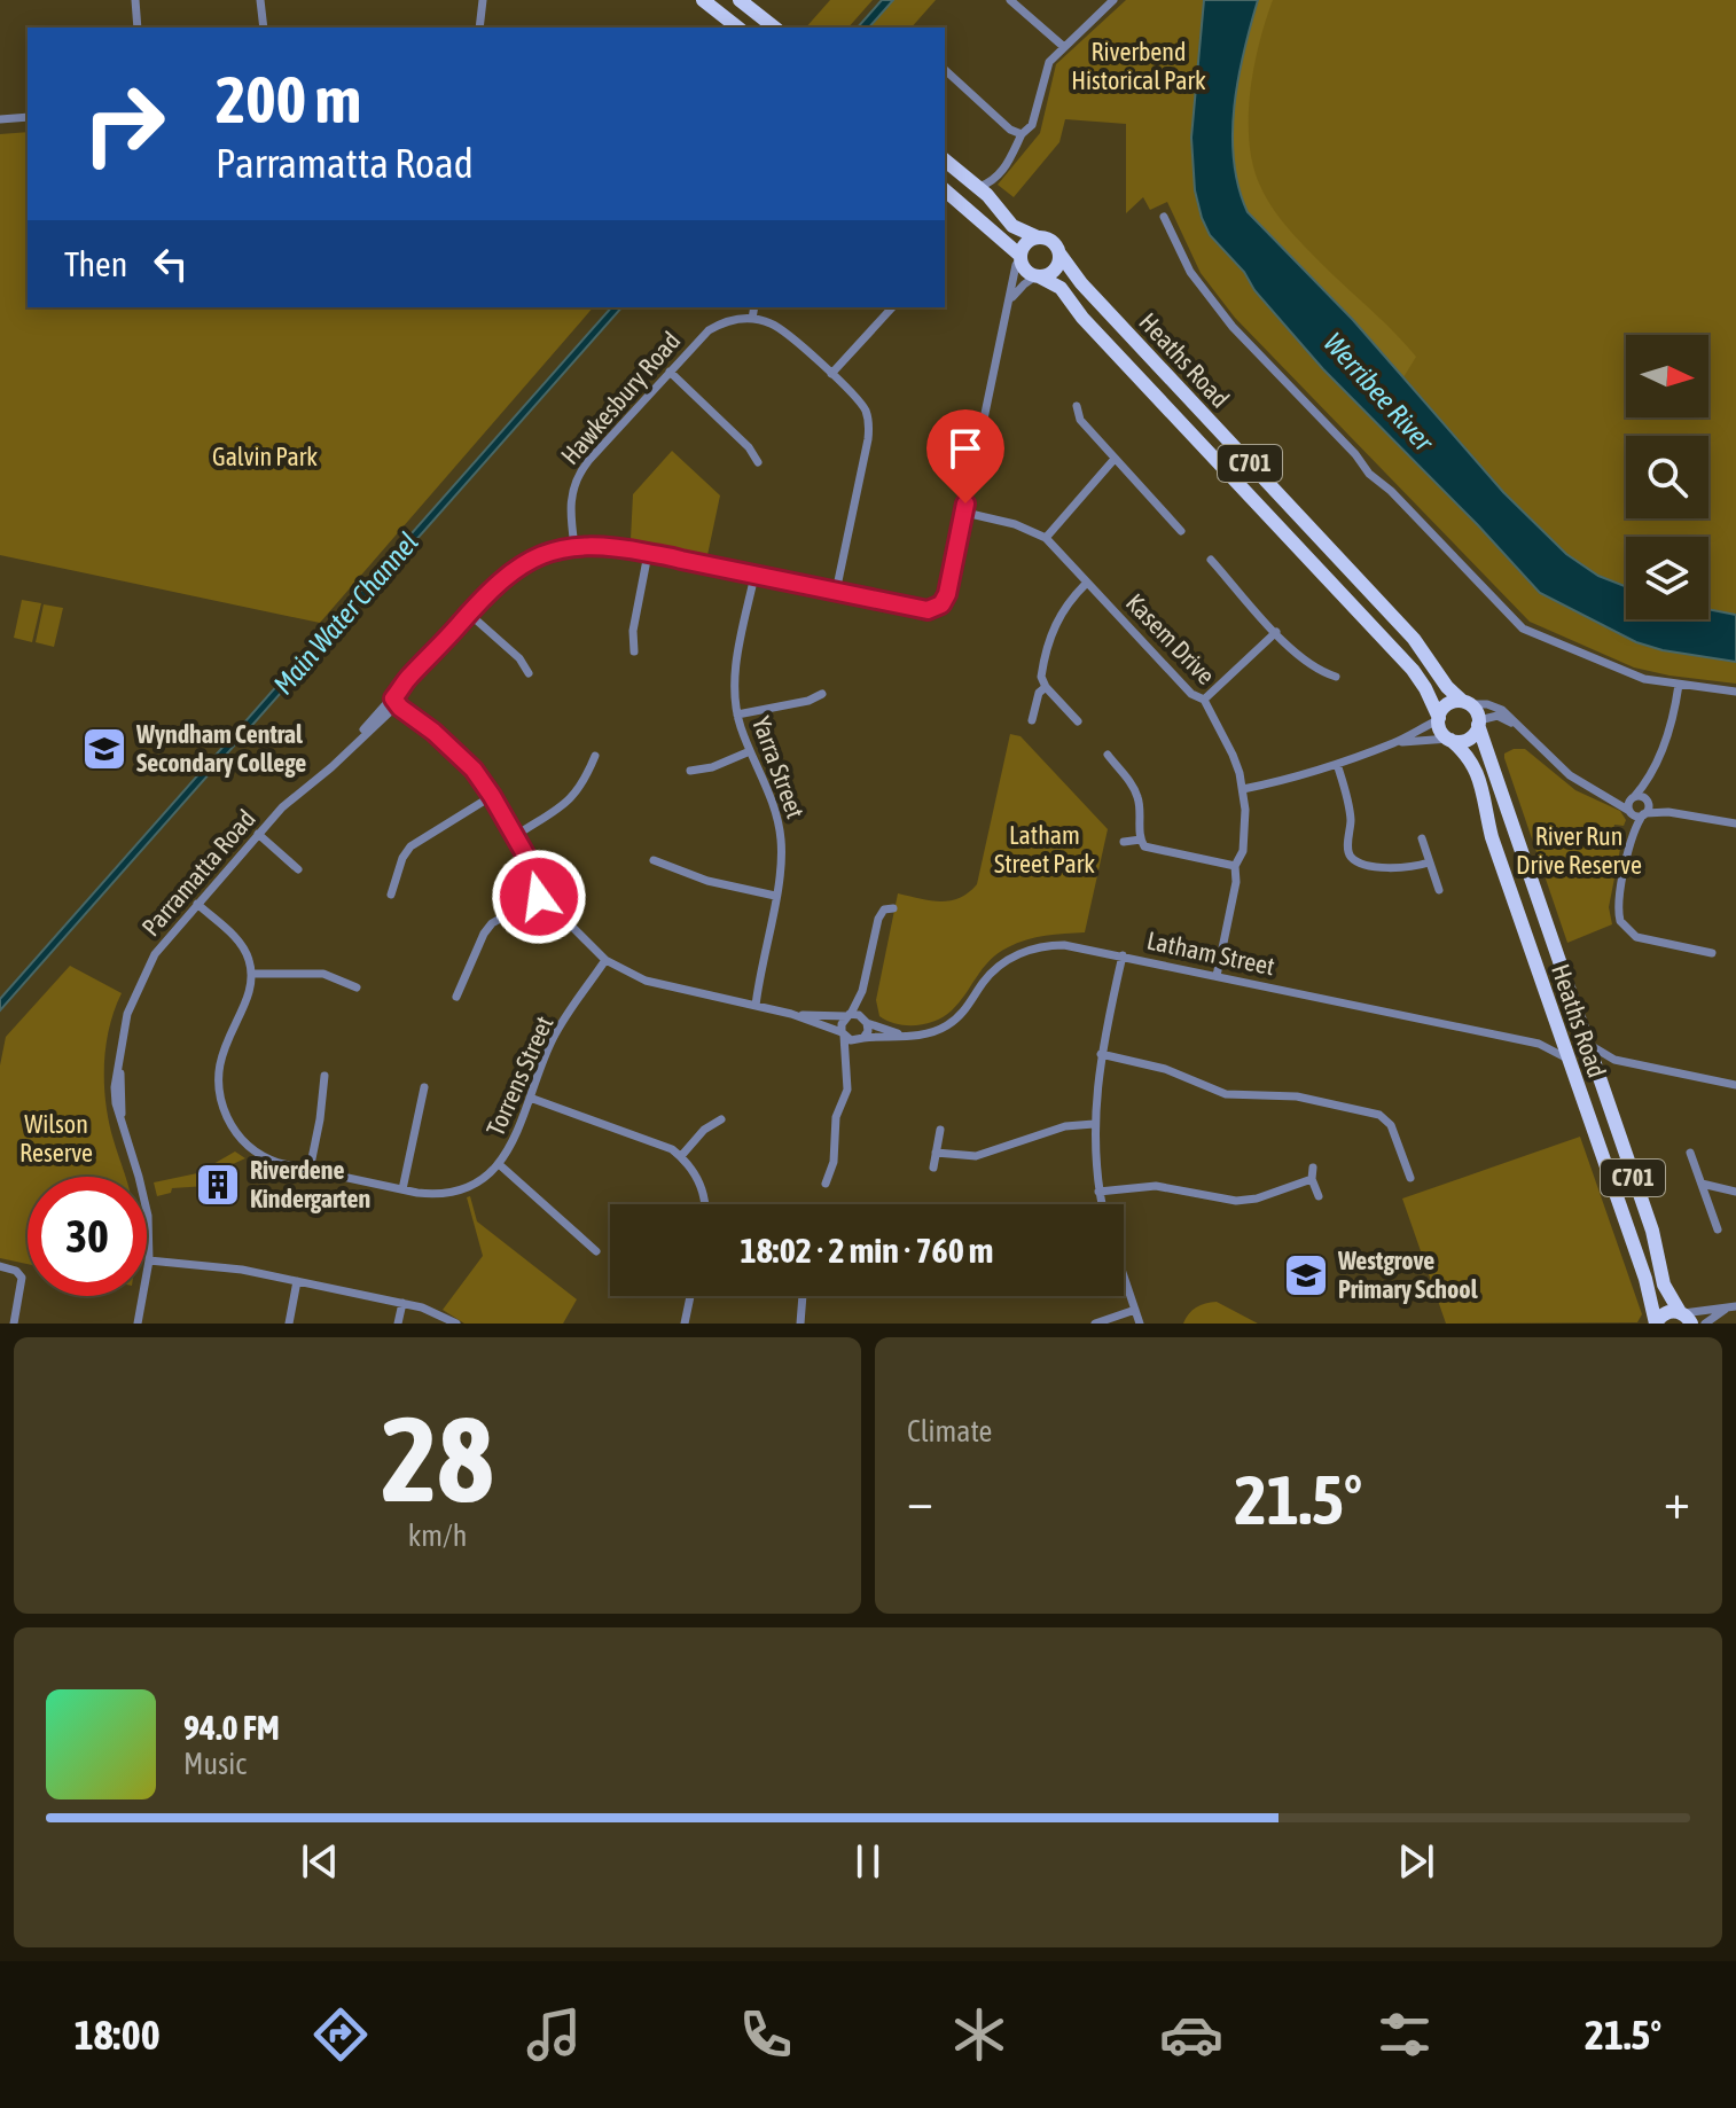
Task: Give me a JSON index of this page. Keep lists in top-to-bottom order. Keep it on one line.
{"streets":{"main road":["Heaths Road","C701"],"street":["Hawkesbury Road","Kasem Drive","Yarra Street","Parramatta Road","Latham Street","Torrens Street"]},"crossings":[["Heaths Road","C701"],["Heaths Road","Latham Street"],["Hawkesbury Road","Parramatta Road"],["Kasem Drive","Parramatta Road"],["Kasem Drive","Latham Street"],["Yarra Street","Parramatta Road"]],"water":["Werribee River","Main Water Channel"],"parks":["Riverbend Historical Park","Galvin Park","Latham Street Park","River Run Drive Reserve","Wilson Reserve"],"places":{"school or university":["Wyndham Central Secondary College","Westgrove Primary School"],"building":["Riverdene Kindergarten"]},"north":"right","page":{"turn":["200 m","Parramatta Road"],"then":"Then","limit":"30","trip":"18:02 · 2 min · 760 m","tile":[["28","km/h"],"Climate"],"heat":["−","21.5°","+"],"song":["94.0 FM","Music"],"tabs":["18:00","21.5°"]}}
